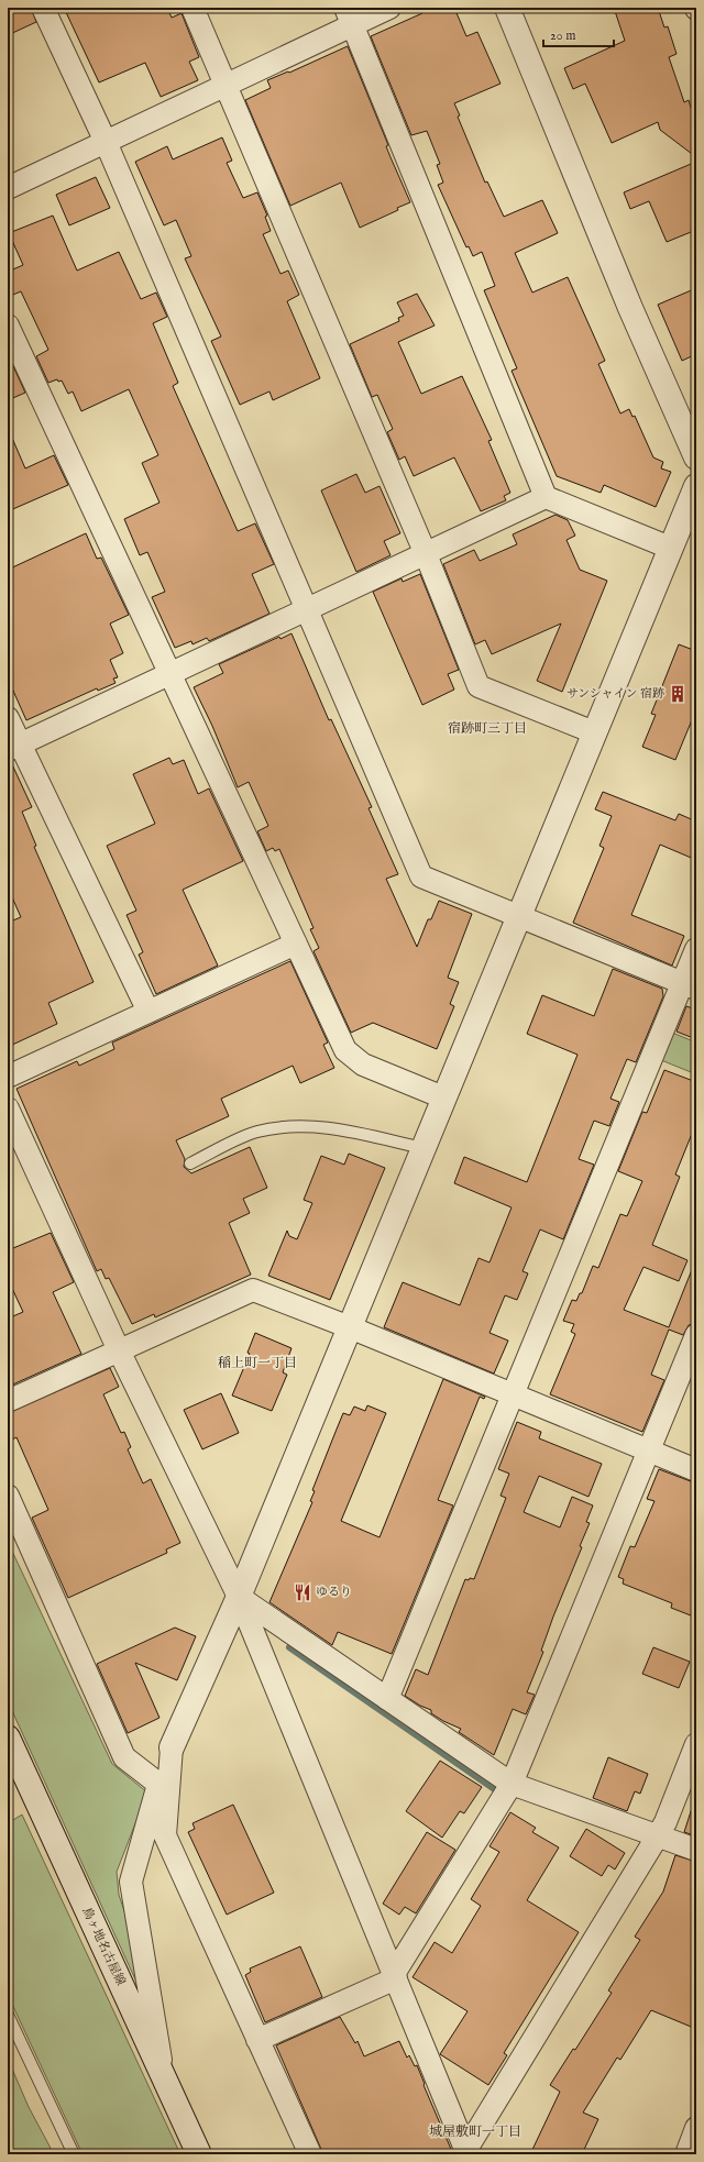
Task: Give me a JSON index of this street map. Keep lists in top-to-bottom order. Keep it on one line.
{"streets":{"street":["鳥ヶ地名古屋線"]},"districts":["宿跡町三丁目","稲上町一丁目","城屋敷町一丁目"],"places":{"building":["サンシャイン 宿跡"],"restaurant":["ゆるり"]},"scale_bar":"20 m"}
